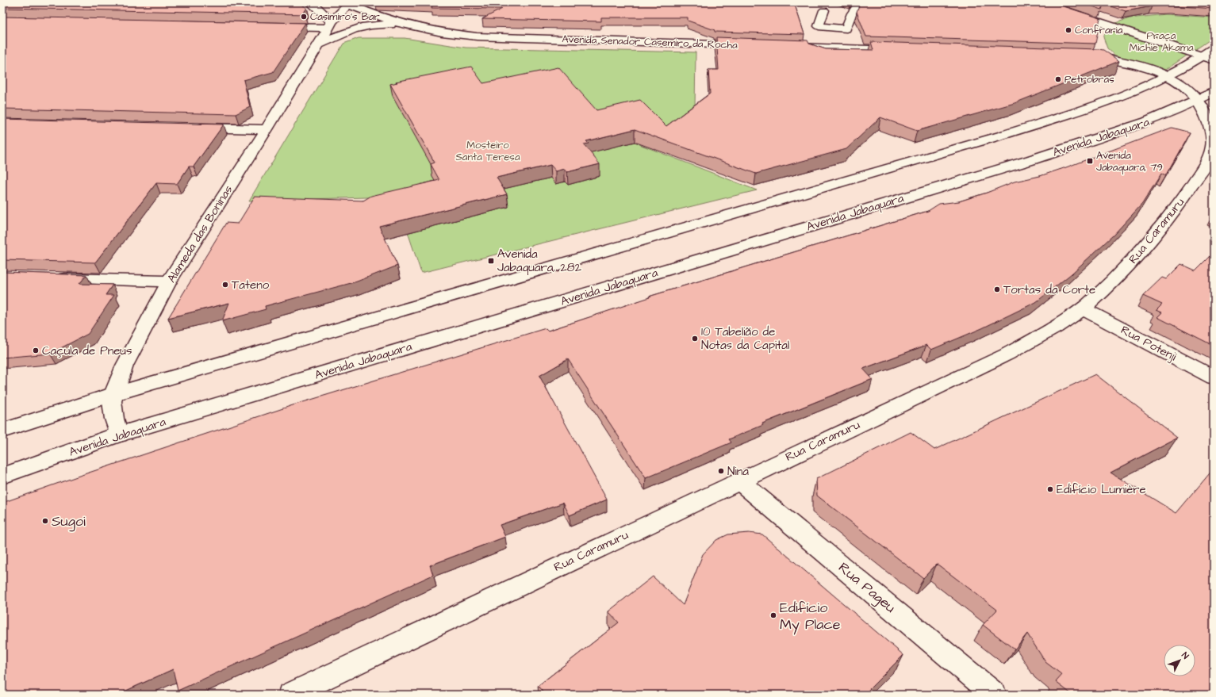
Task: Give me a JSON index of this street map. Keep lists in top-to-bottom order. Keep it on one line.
{"streets":{"street":["Avenida Senador Casemiro da Rocha","Avenida Jabaquara","Rua Caramuru","Alameda das Boninas","Rua Potenji","Rua Pageu"]},"crossings":[["Avenida Senador Casemiro da Rocha","Alameda das Boninas"],["Avenida Jabaquara","Rua Caramuru"],["Avenida Jabaquara","Alameda das Boninas"],["Rua Caramuru","Rua Potenji"],["Rua Caramuru","Rua Pageu"]],"parks":["Praça Michie Akama","Mosteiro Santa Teresa"],"places":{"other":["Casimiro's Bar","Confraria","Petrobras","Tateno","Tortas da Corte","10 Tabelião de Notas da Capital","Caçula de Pneus","Nina","Edifício Lumière","Sugoi","Edifício My Place"],"transit":["Avenida Jabaquara, 79","Avenida Jabaquara, 282"]},"north":"top right"}
